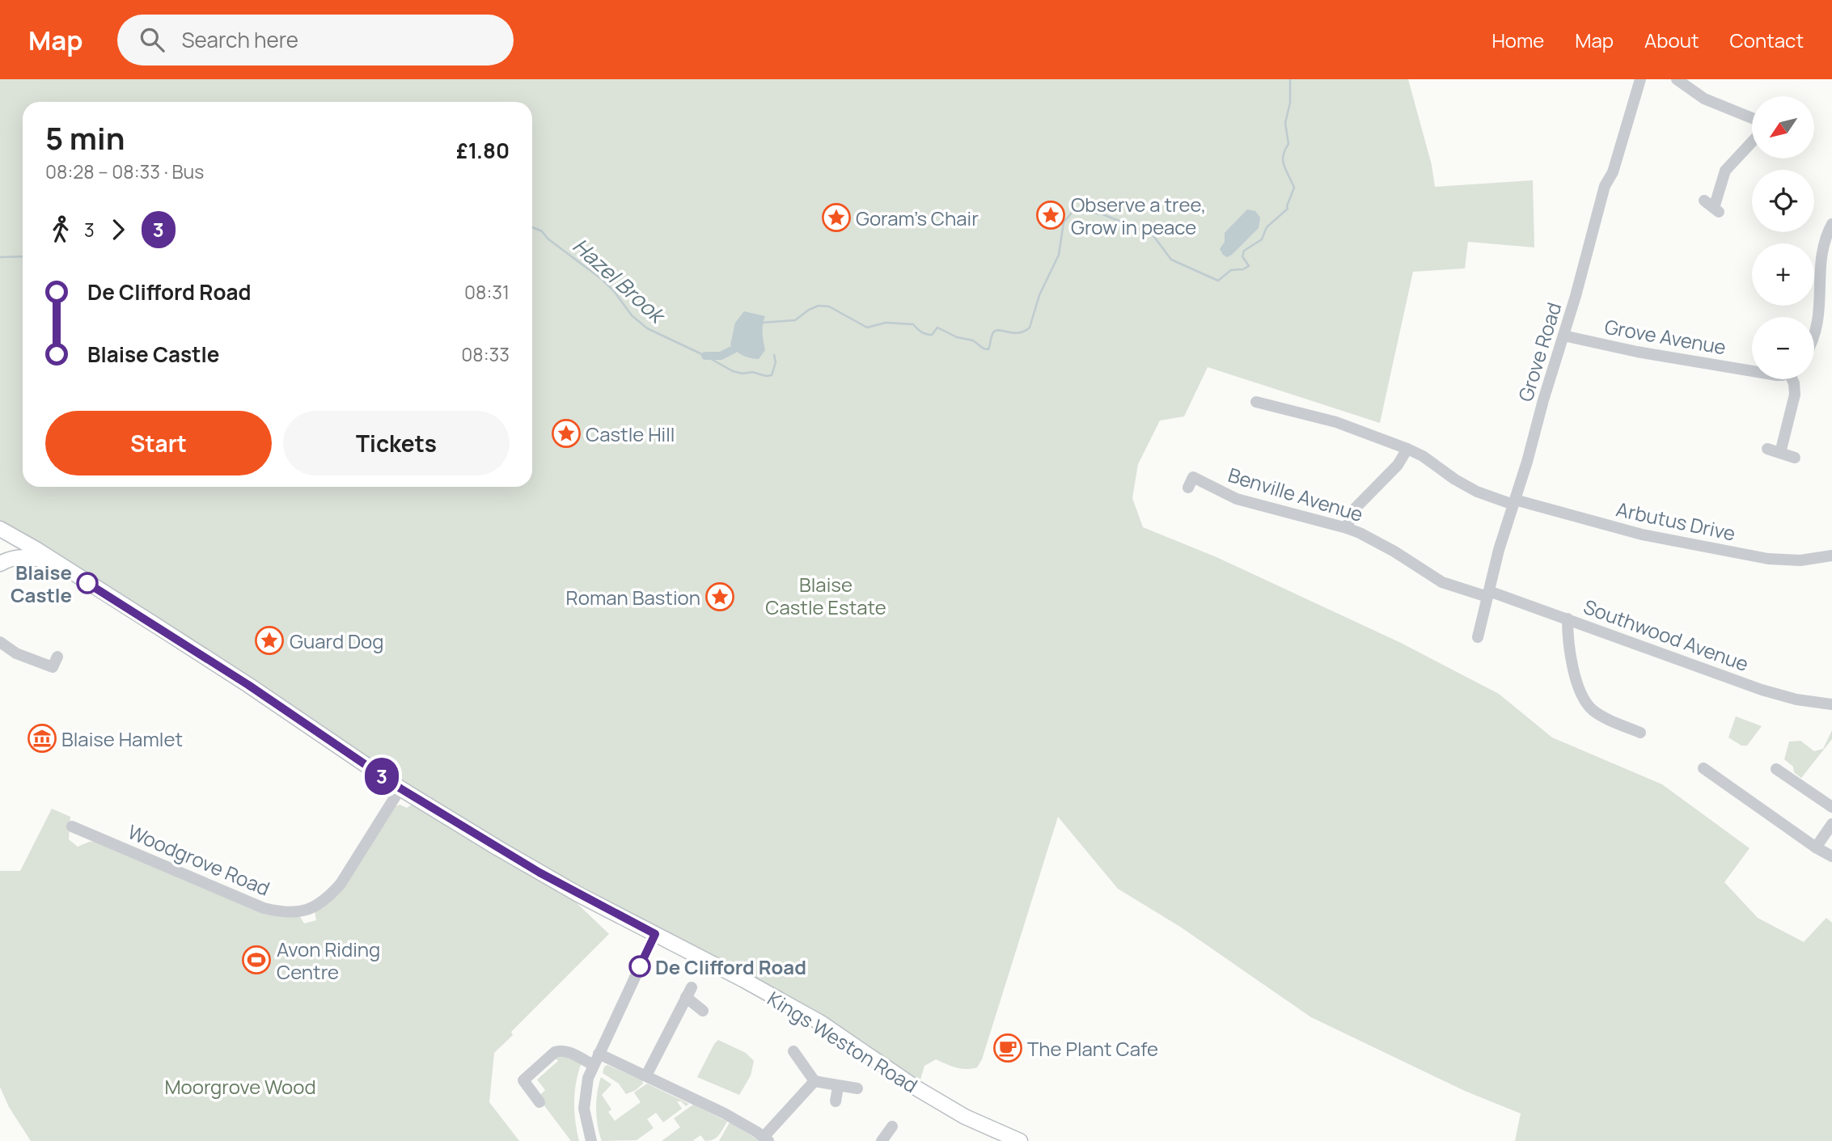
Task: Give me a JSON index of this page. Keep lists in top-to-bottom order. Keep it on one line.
{"streets":{"main road":["Kings Weston Road"],"street":["Grove Avenue","Grove Road","Benville Avenue","Arbutus Drive","Southwood Avenue","Woodgrove Road"]},"crossings":[["Grove Avenue","Grove Road"],["Grove Road","Benville Avenue"],["Grove Road","Arbutus Drive"],["Grove Road","Southwood Avenue"],["Benville Avenue","Southwood Avenue"],["Woodgrove Road","Kings Weston Road"]],"water":["Hazel Brook"],"parks":["Blaise Castle Estate","Moorgrove Wood"],"places":{"place":["Observe a tree, Grow in peace","Goram's Chair","Castle Hill","Roman Bastion","Guard Dog"],"other":["Blaise Castle","De Clifford Road"],"museum":["Blaise Hamlet"],"sports":["Avon Riding Centre"],"cafe":["The Plant Cafe"]},"lines":["bus line 3"],"north":"bottom left","page":{"header":"Map","search":"Search here","nav":["Home","Map","About","Contact"],"on_map":"3","map_buttons":["+","−"],"heading":["5 min","08:28 – 08:33 · Bus","£1.80"],"legs":["3","3"],"list":[{"name":"De Clifford Road","value":"08:31"},{"name":"Blaise Castle","value":"08:33"}],"buttons":["Start","Tickets"]}}
